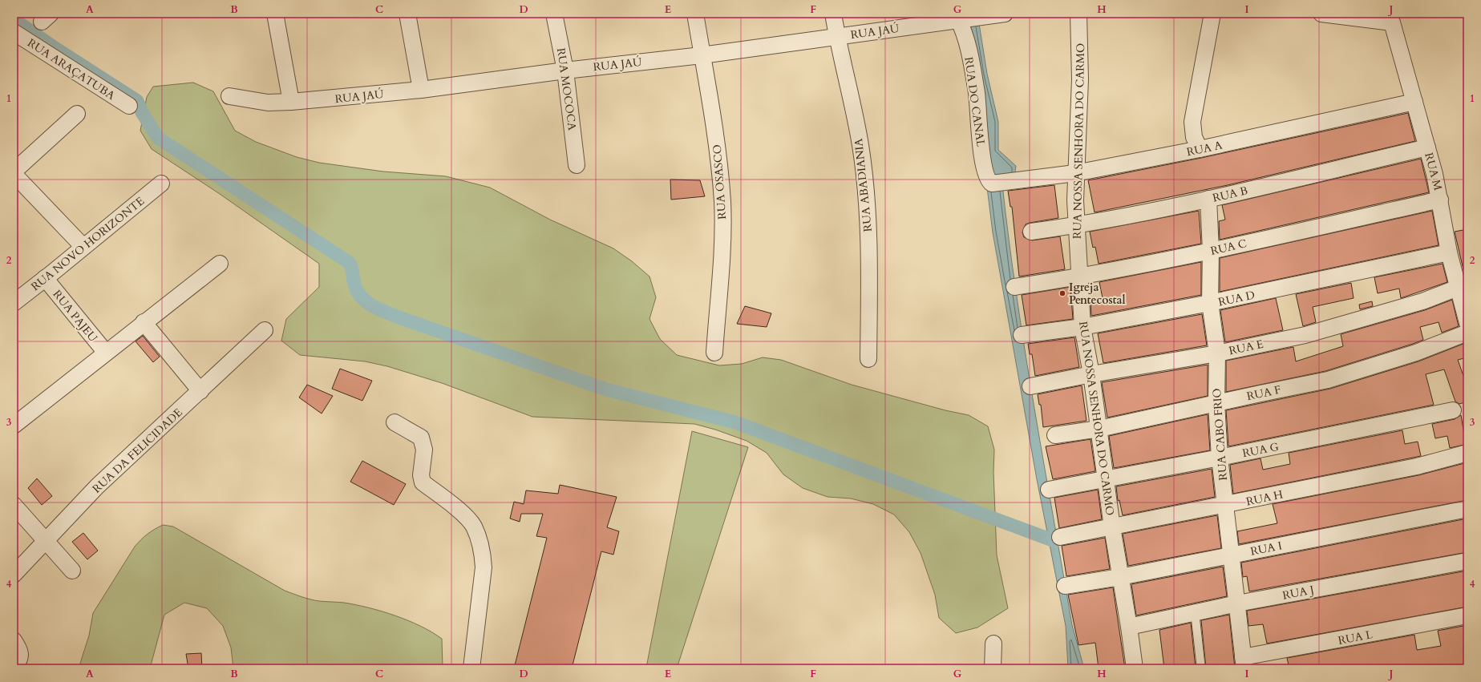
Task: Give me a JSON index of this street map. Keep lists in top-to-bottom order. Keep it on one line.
{"streets":{"street":["RUA JAÚ","RUA ARAÇATUBA","RUA MOCOCA","RUA DO CANAL","RUA NOSSA SENHORA DO CARMO","RUA A","RUA M","RUA OSASCO","RUA ABADIANIA","RUA B","RUA NOVO HORIZONTE","RUA C","RUA D","RUA PAJEU","RUA E","RUA F","RUA CABO FRIO","RUA G","RUA DA FELICIDADE","RUA H","RUA I","RUA J","RUA L"]},"crossings":[["RUA JAÚ","RUA MOCOCA"],["RUA JAÚ","RUA DO CANAL"],["RUA JAÚ","RUA OSASCO"],["RUA JAÚ","RUA ABADIANIA"],["RUA DO CANAL","RUA A"],["RUA NOSSA SENHORA DO CARMO","RUA A"],["RUA NOSSA SENHORA DO CARMO","RUA B"],["RUA NOSSA SENHORA DO CARMO","RUA C"],["RUA NOSSA SENHORA DO CARMO","RUA D"],["RUA NOSSA SENHORA DO CARMO","RUA E"],["RUA NOSSA SENHORA DO CARMO","RUA F"],["RUA NOSSA SENHORA DO CARMO","RUA G"],["RUA NOSSA SENHORA DO CARMO","RUA H"],["RUA NOSSA SENHORA DO CARMO","RUA I"],["RUA NOSSA SENHORA DO CARMO","RUA J"],["RUA A","RUA M"],["RUA M","RUA B"],["RUA M","RUA C"],["RUA M","RUA D"],["RUA M","RUA E"],["RUA B","RUA CABO FRIO"],["RUA NOVO HORIZONTE","RUA PAJEU"],["RUA C","RUA CABO FRIO"],["RUA D","RUA CABO FRIO"],["RUA E","RUA CABO FRIO"],["RUA F","RUA CABO FRIO"],["RUA CABO FRIO","RUA G"],["RUA CABO FRIO","RUA H"],["RUA CABO FRIO","RUA I"],["RUA CABO FRIO","RUA J"],["RUA CABO FRIO","RUA L"]],"places":["Igreja Pentecostal"],"grid":{"columns":["A","B","C","D","E","F","G","H","I","J"],"rows":["1","2","3","4"]}}
